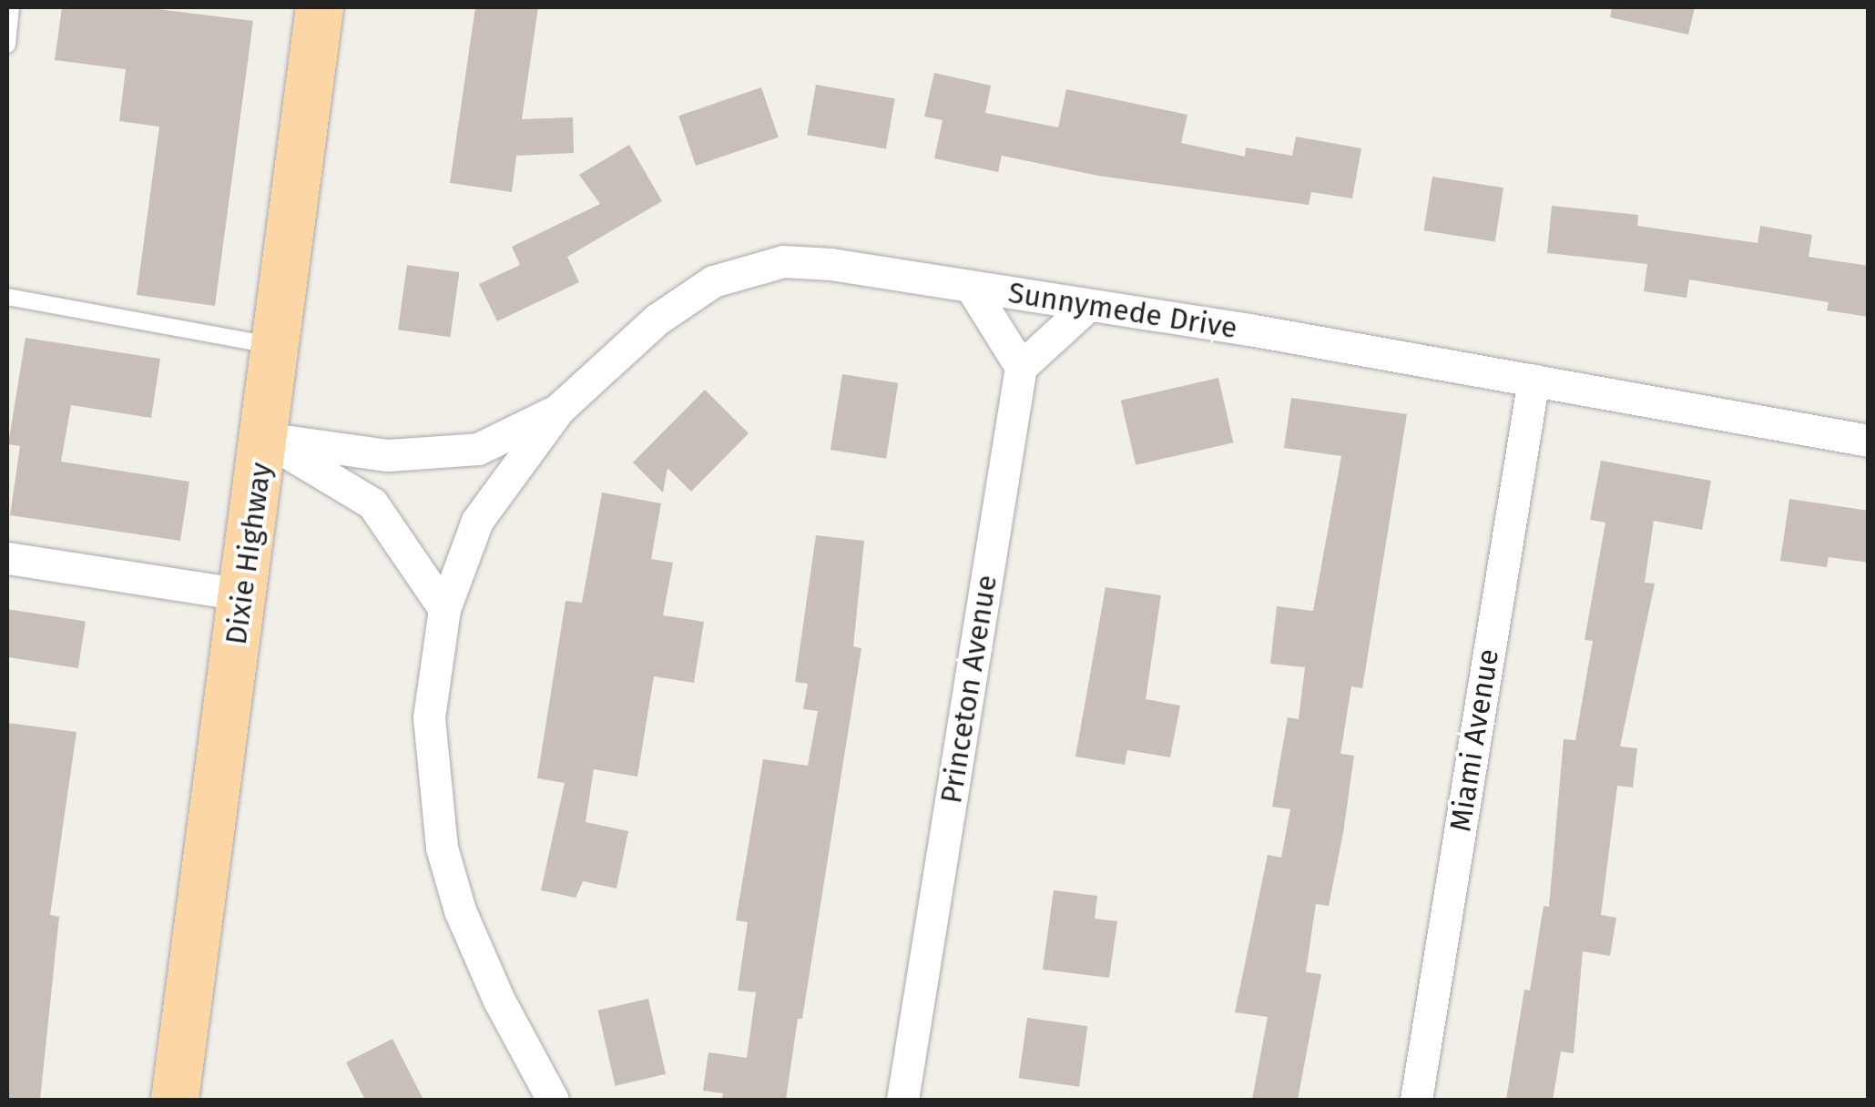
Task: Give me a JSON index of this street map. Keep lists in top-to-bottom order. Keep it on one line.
{"streets":{"main road":["Dixie Highway"],"street":["Sunnymede Drive","Princeton Avenue","Miami Avenue"]},"crossings":[["Sunnymede Drive","Miami Avenue"]]}
